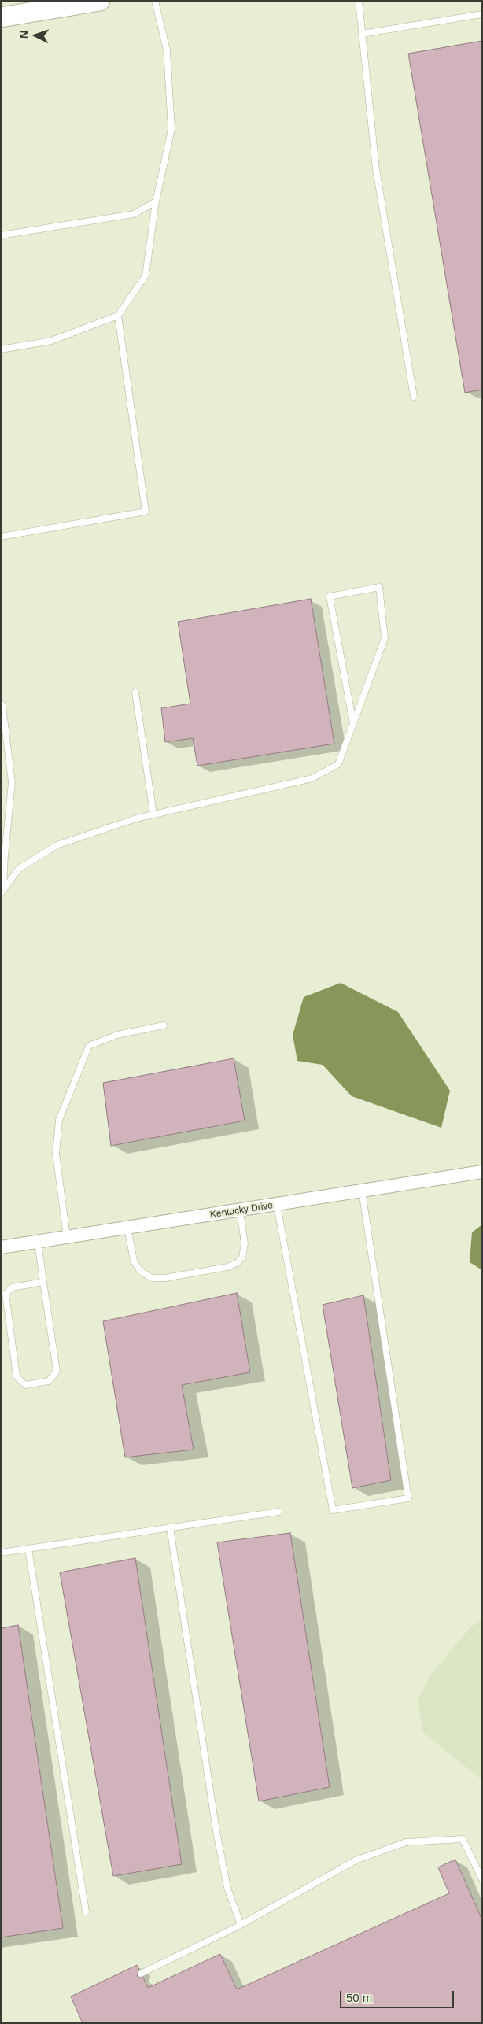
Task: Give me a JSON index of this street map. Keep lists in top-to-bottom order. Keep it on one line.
{"streets":{"street":["Kentucky Drive"]},"scale_bar":"50 m","north":"left"}
